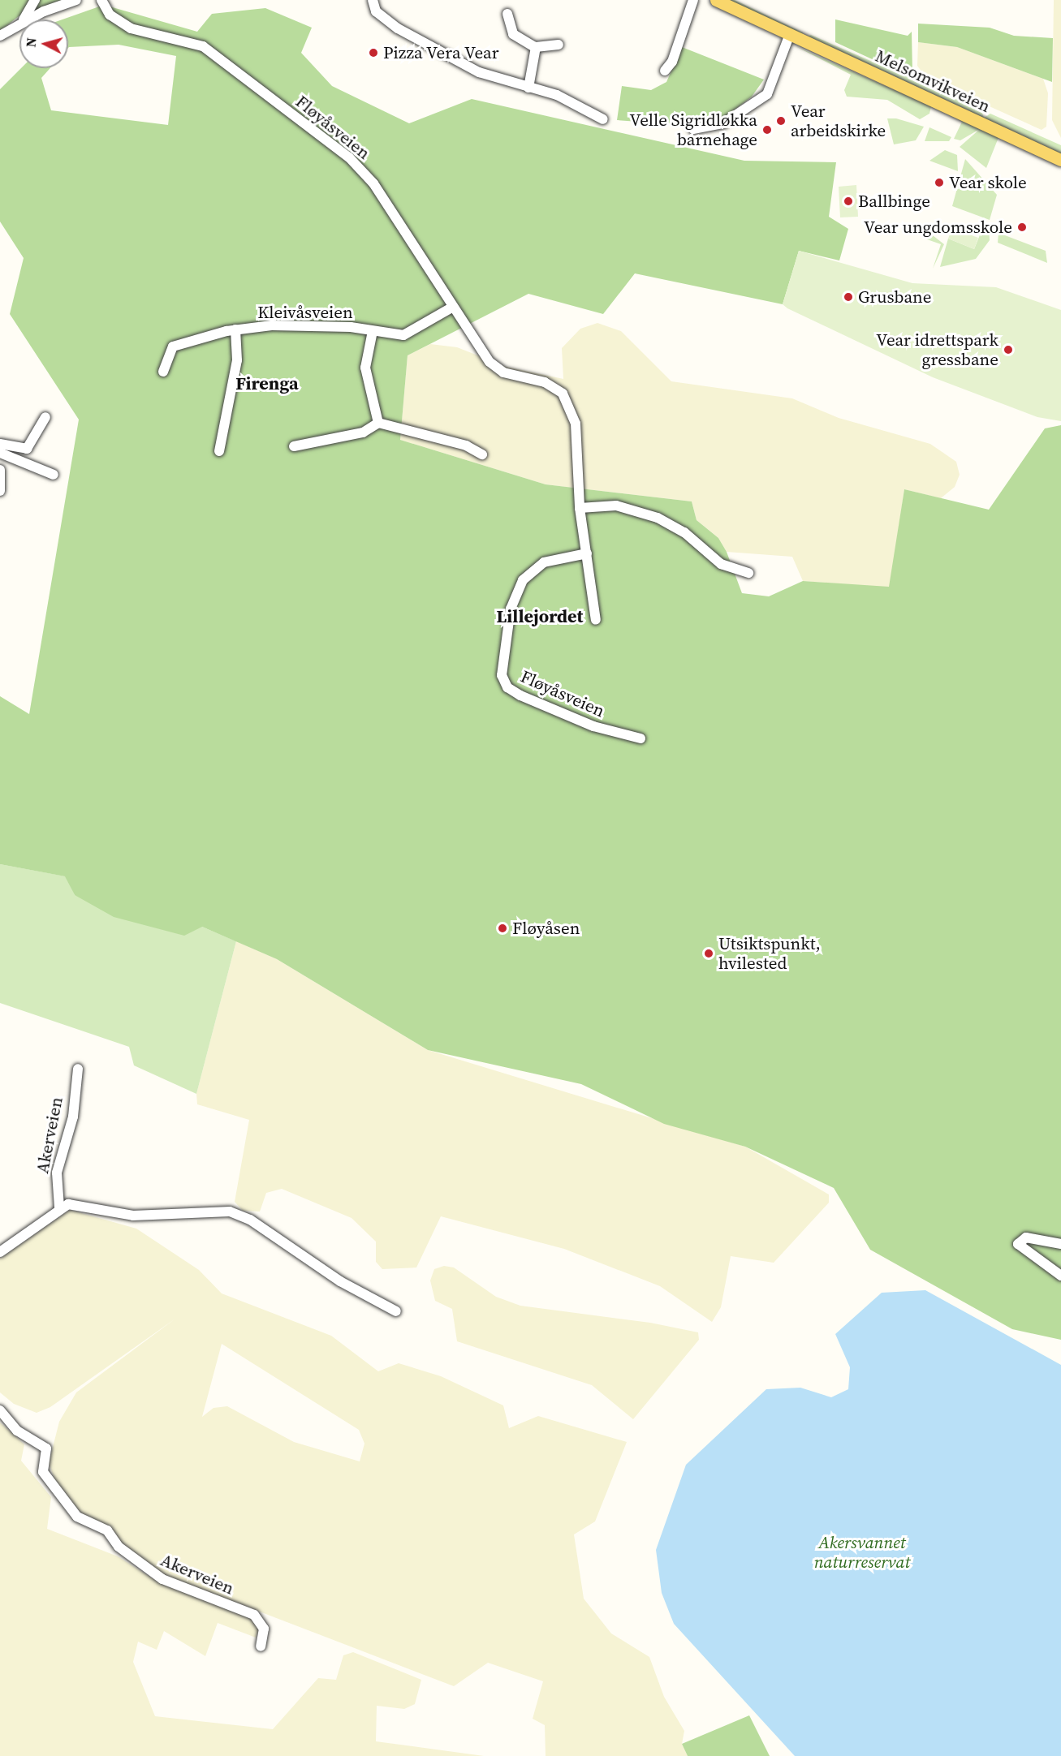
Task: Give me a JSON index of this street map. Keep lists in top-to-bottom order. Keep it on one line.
{"streets":{"main road":["Melsomvikveien"],"street":["Fløyåsveien","Kleivåsveien","Akerveien"]},"crossings":[["Fløyåsveien","Kleivåsveien"]],"districts":["Firenga","Lillejordet"],"parks":["Akersvannet naturreservat"],"places":["Pizza Vera Vear","Vear arbeidskirke","Velle Sigridløkka barnehage","Vear skole","Ballbinge","Vear ungdomsskole","Grusbane","Vear idrettspark gressbane","Fløyåsen","Utsiktspunkt, hvilested"],"north":"left"}
